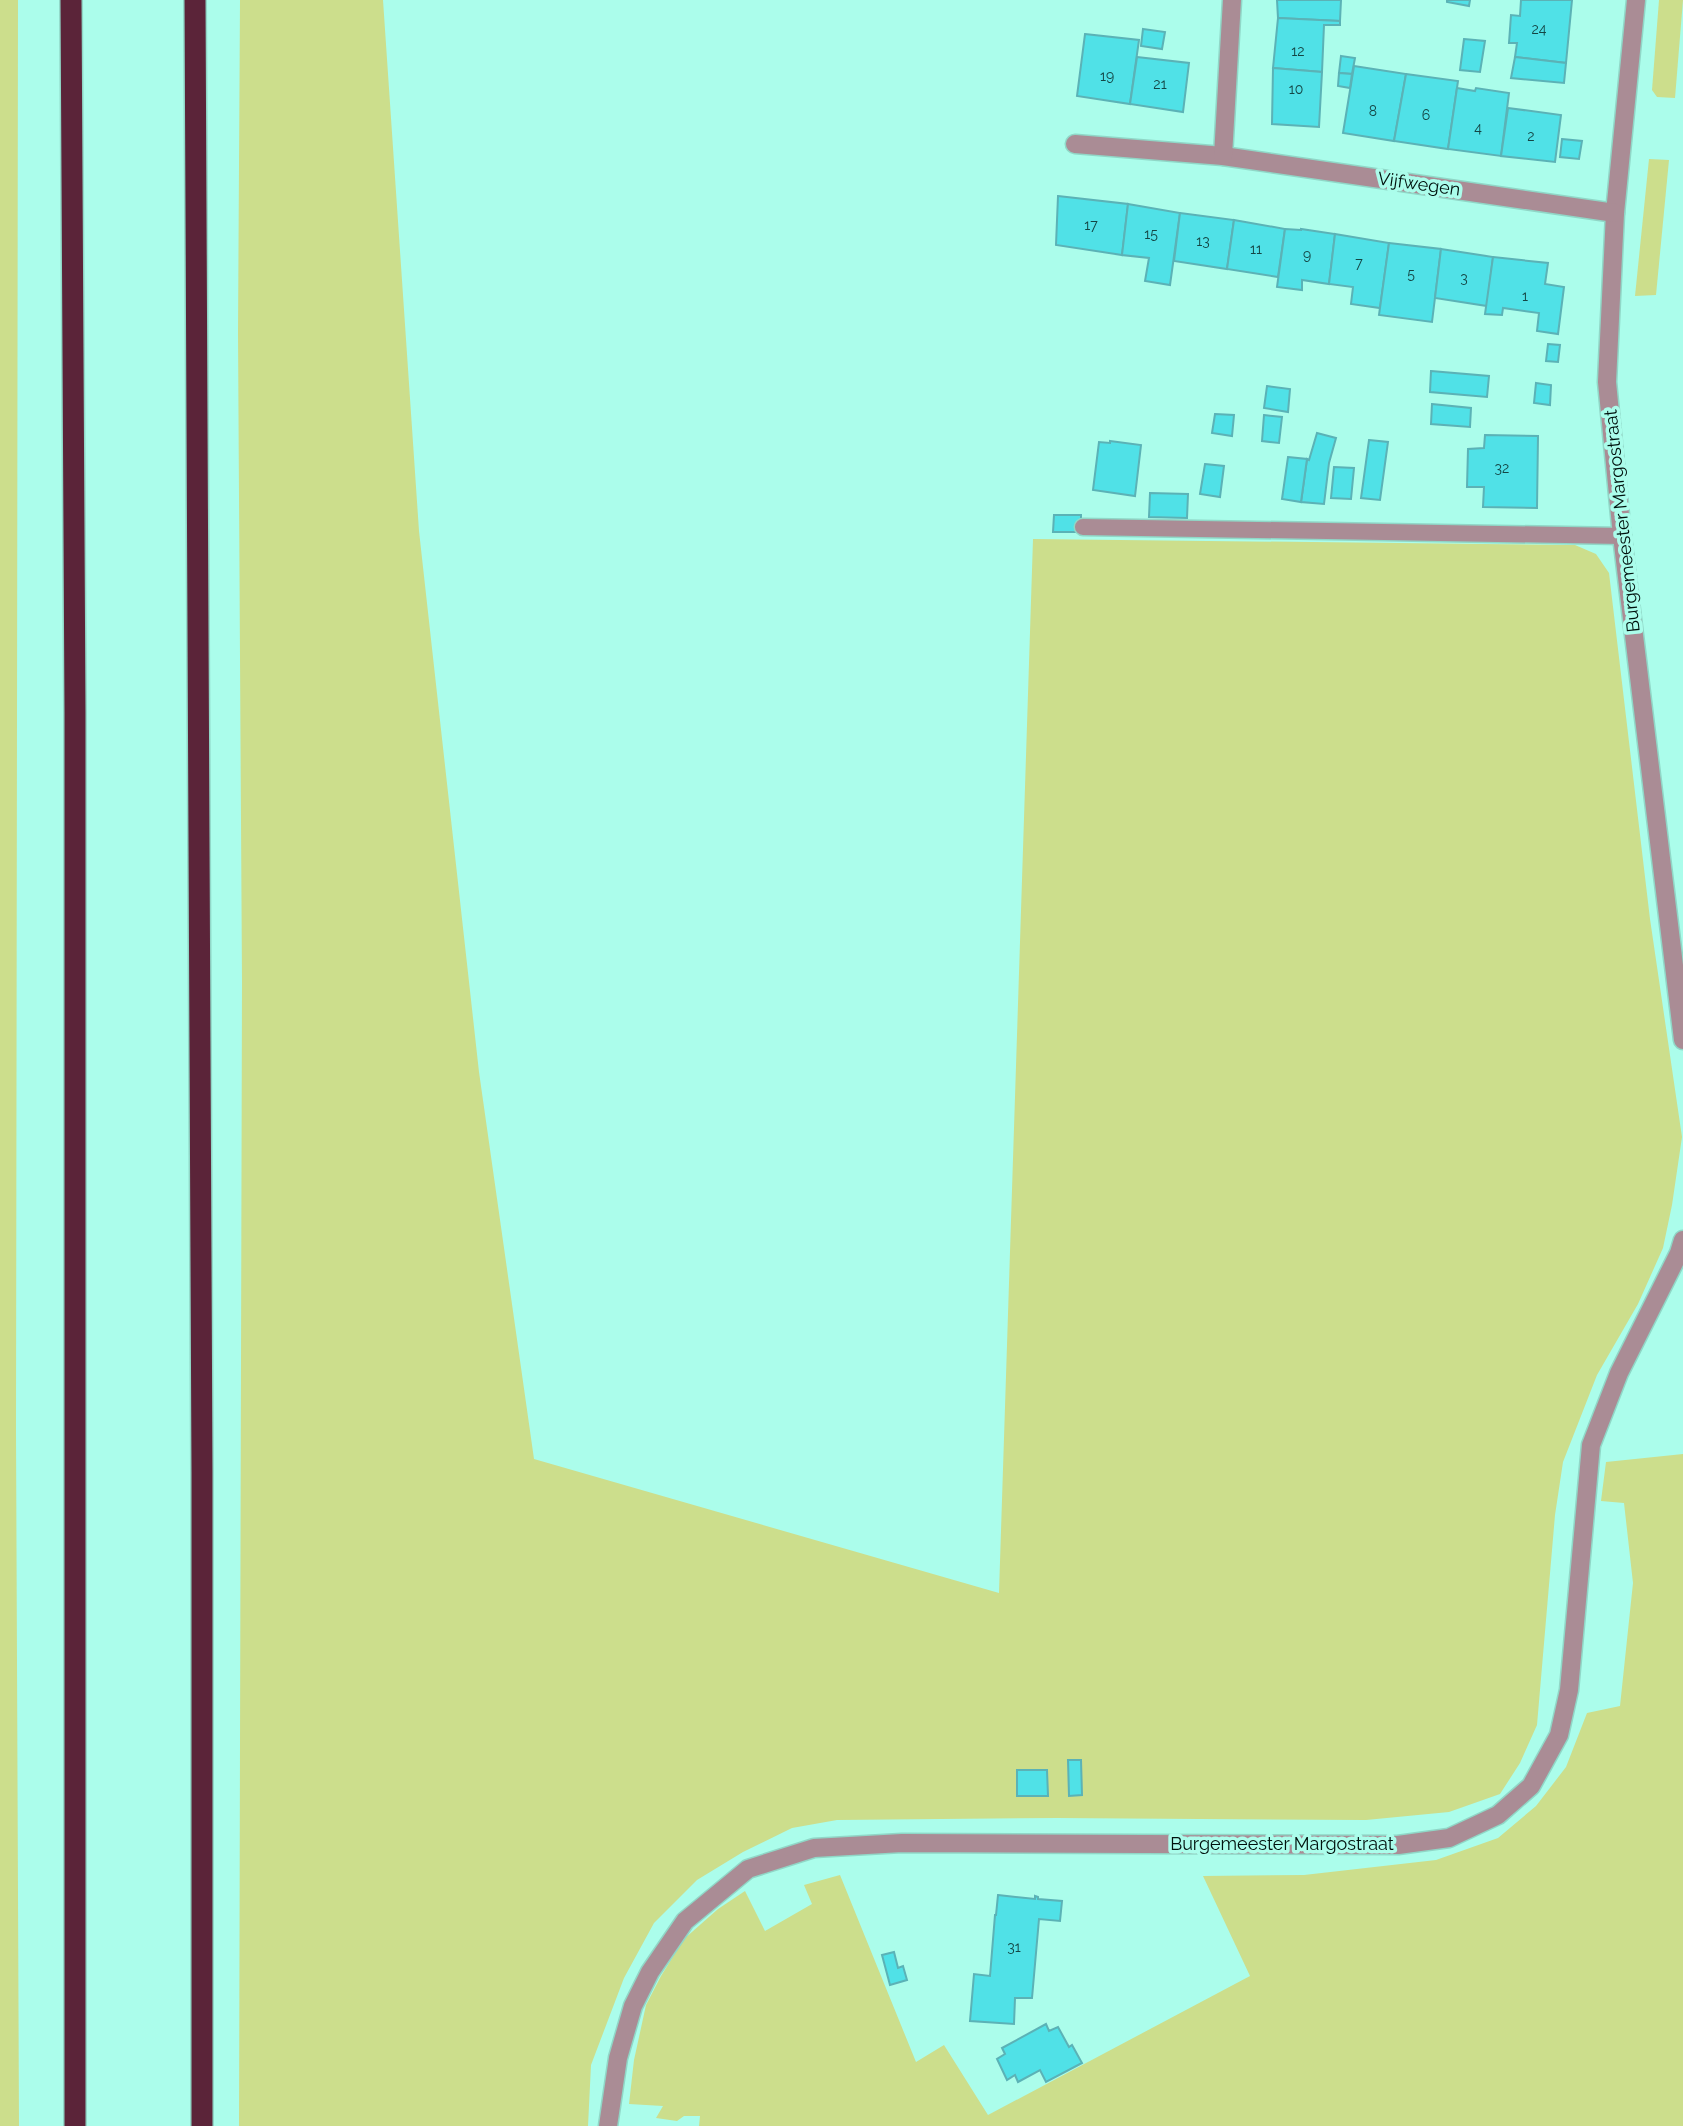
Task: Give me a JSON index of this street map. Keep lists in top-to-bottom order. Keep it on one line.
{"streets":{"street":["Vijfwegen","Burgemeester Margostraat"]},"crossings":[["Vijfwegen","Burgemeester Margostraat"]],"house_numbers":["24","12","19","21","10","8","6","4","2","17","15","13","11","9","7","5","3","1","32","31"]}
